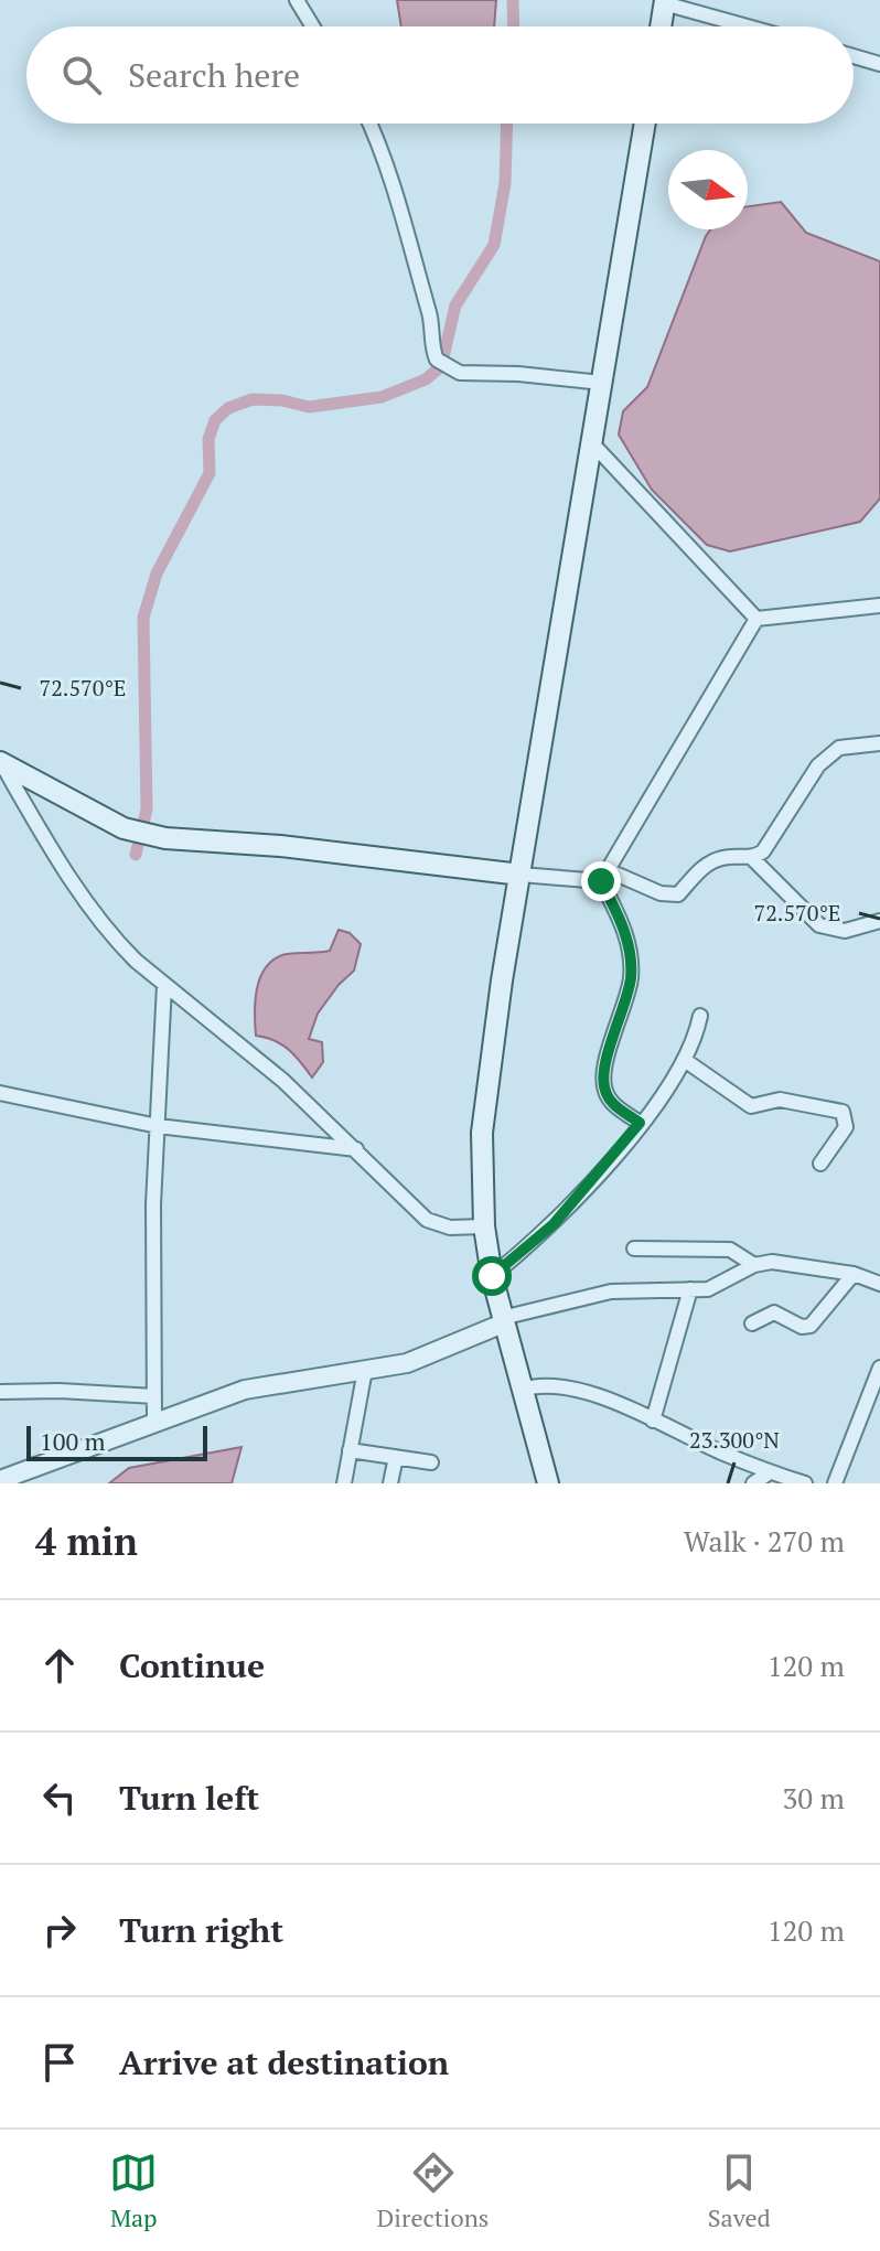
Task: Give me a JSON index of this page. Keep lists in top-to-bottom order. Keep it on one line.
{"scale_bar":"100 m","north":"right","page":{"search":"Search here","scale":"100 m","heading":["4 min","Walk · 270 m"],"list":[["Continue","120 m"],["Turn left","30 m"],["Turn right","120 m"],"Arrive at destination"],"nav":["Map","Directions","Saved"]},"coordinates":["72.570°E","23.300°N"]}
